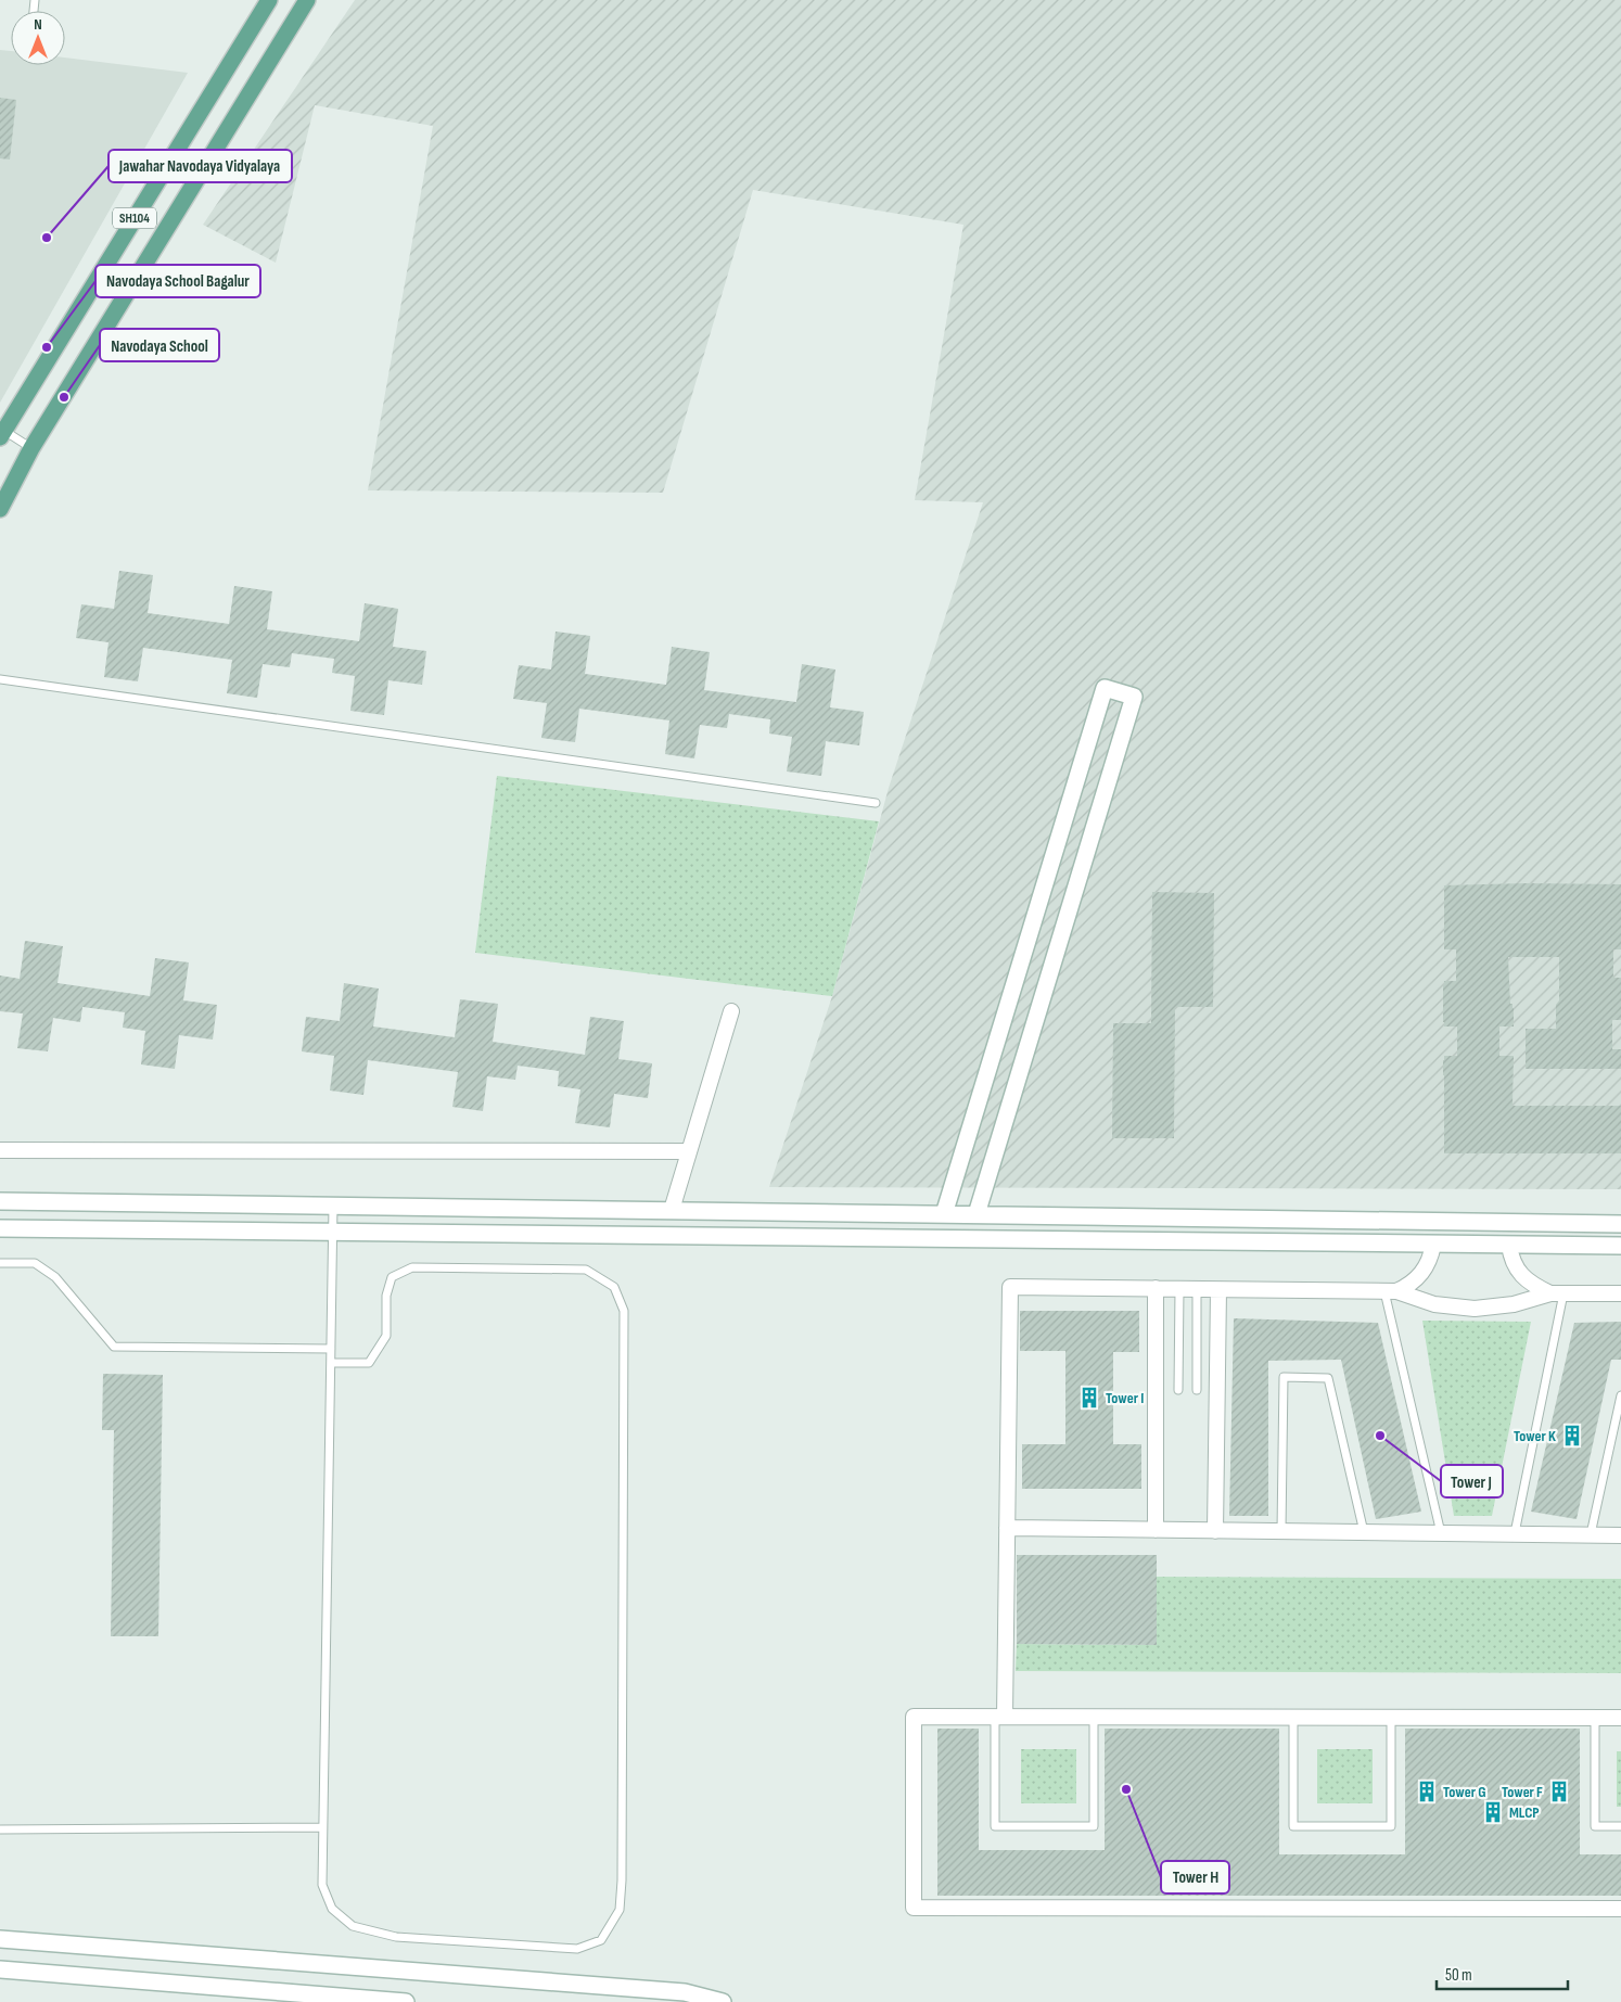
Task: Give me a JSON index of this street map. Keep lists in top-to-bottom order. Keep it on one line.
{"streets":{"main road":["SH104"]},"places":{"other":["Jawahar Navodaya Vidyalaya","Navodaya School Bagalur","Navodaya School","Tower J","Tower H"],"building":["Tower I","Tower K","Tower G","Tower F","MLCP"]},"scale_bar":"50 m","north":"top"}
